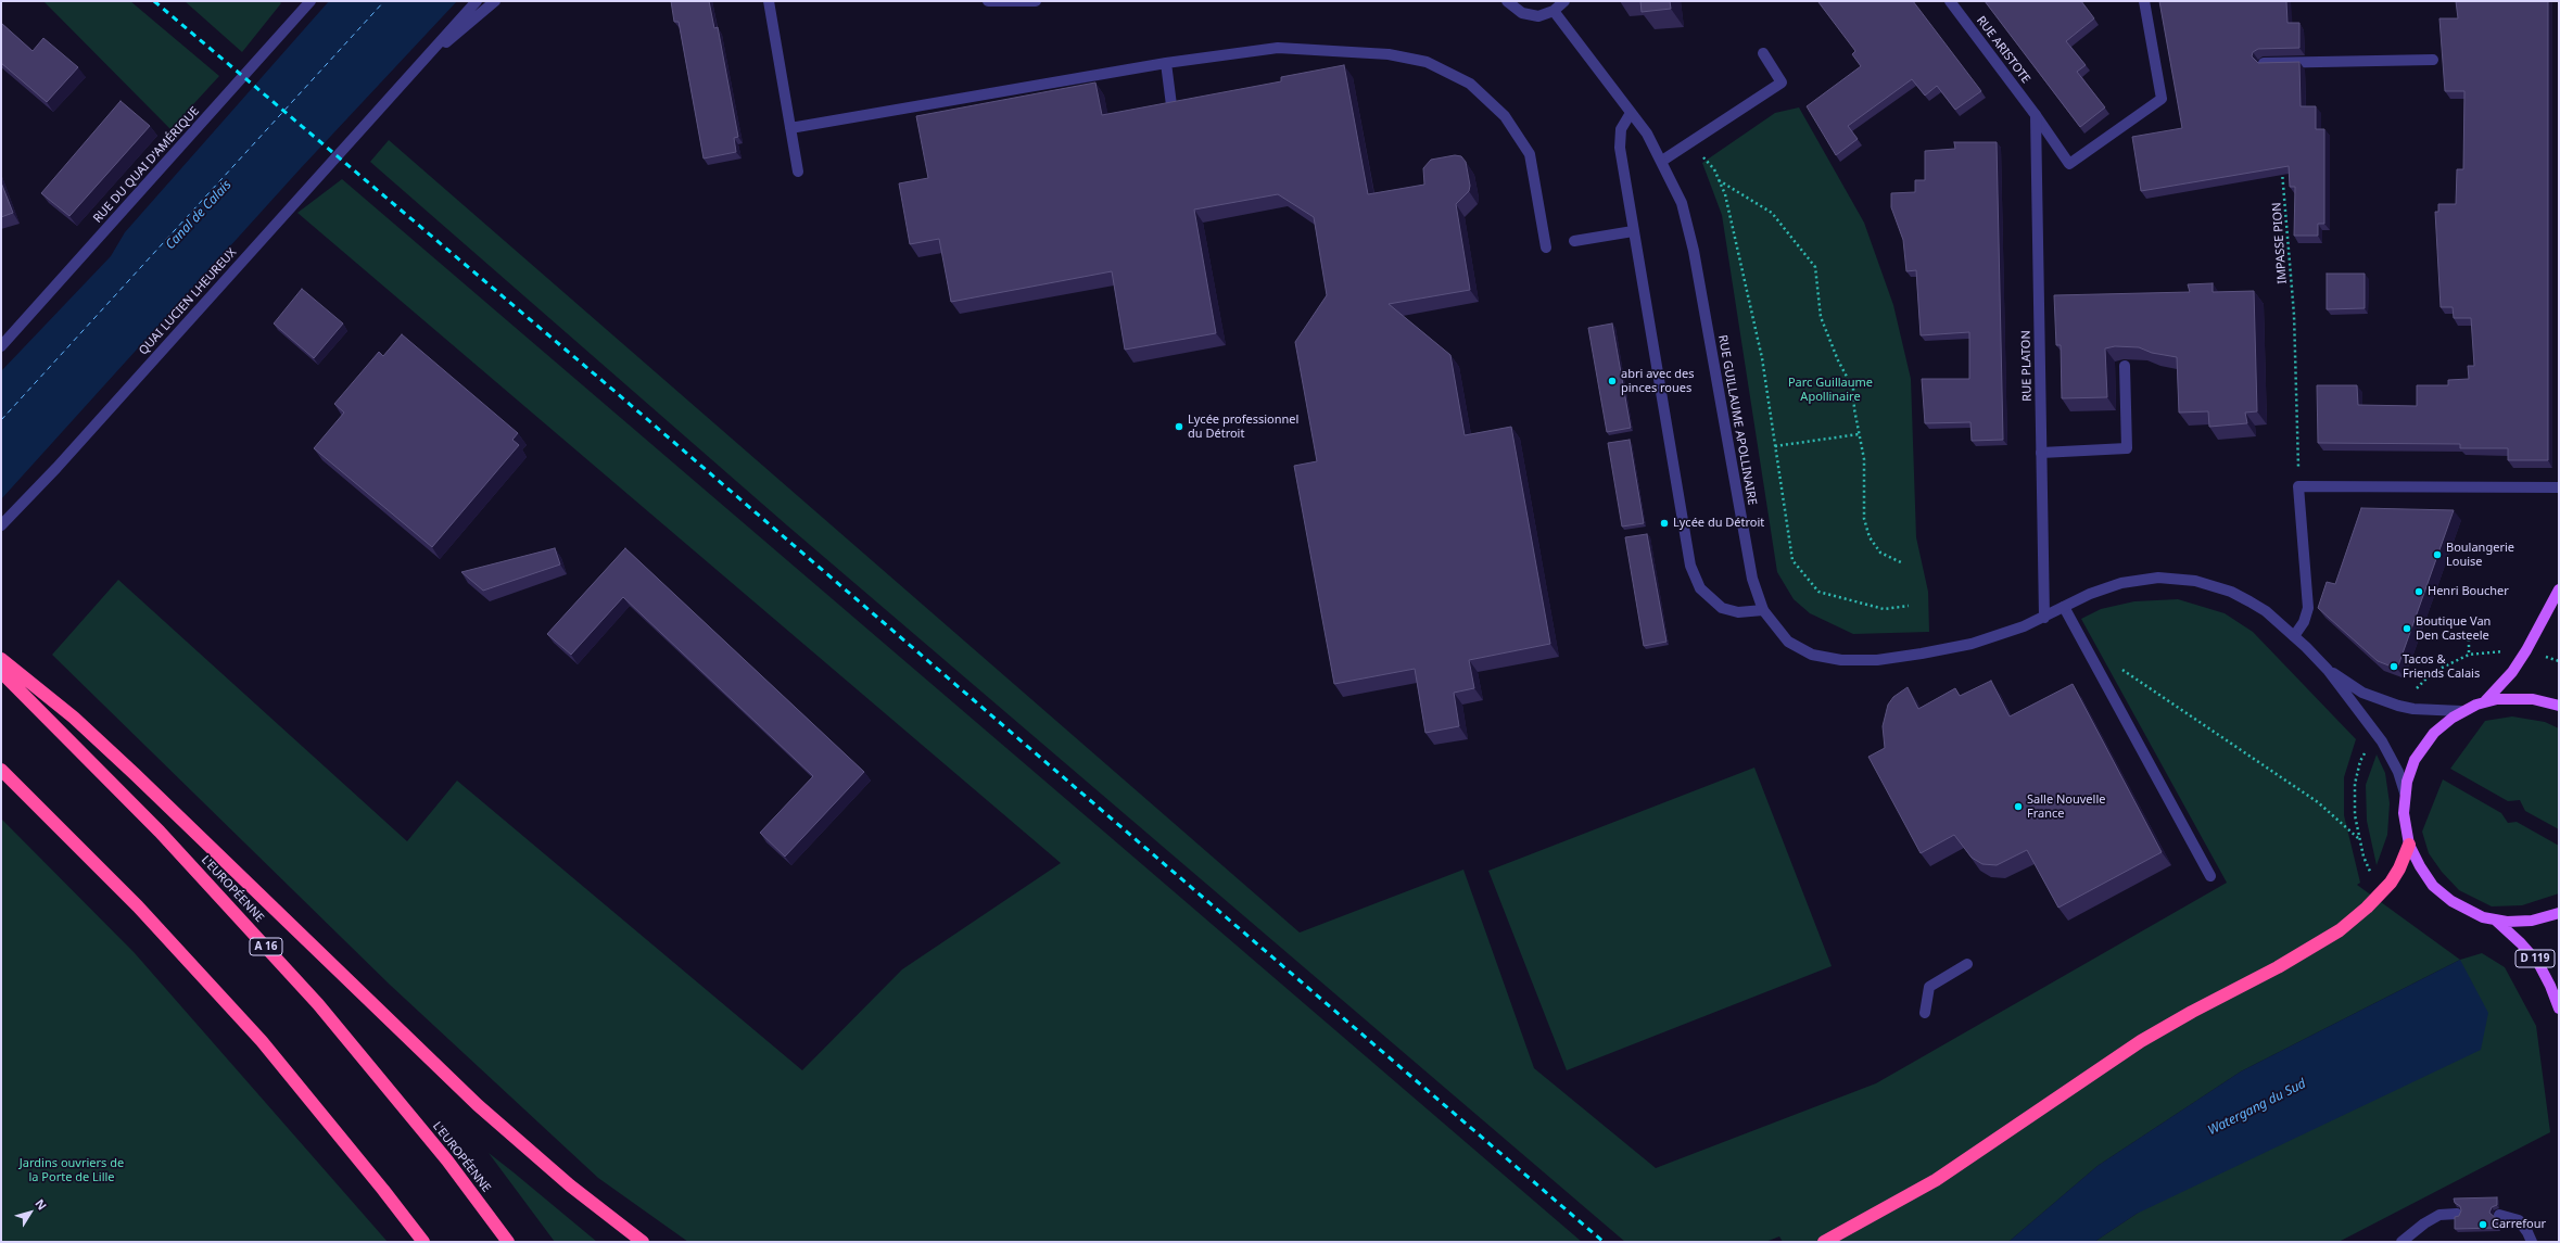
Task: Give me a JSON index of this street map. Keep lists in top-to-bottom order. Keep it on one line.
{"streets":{"highway":["L'EUROPÉENNE","A 16"],"main road":["D 119"],"street":["RUE ARISTOTE","RUE DU QUAI D'AMÉRIQUE","QUAI LUCIEN LHEUREUX","RUE PLATON","RUE GUILLAUME APOLLINAIRE"],"path":["IMPASSE PION"]},"crossings":[["RUE ARISTOTE","RUE PLATON"],["RUE PLATON","RUE GUILLAUME APOLLINAIRE"]],"water":["Canal de Calais","Watergang du Sud"],"parks":["Parc Guillaume Apollinaire","Jardins ouvriers de la Porte de Lille"],"places":["abri avec des pinces roues","Lycée professionnel du Détroit","Lycée du Détroit","Boulangerie Louise","Henri Boucher","Boutique Van Den Casteele","Tacos & Friends Calais","Salle Nouvelle France","Carrefour"],"north":"top right"}
